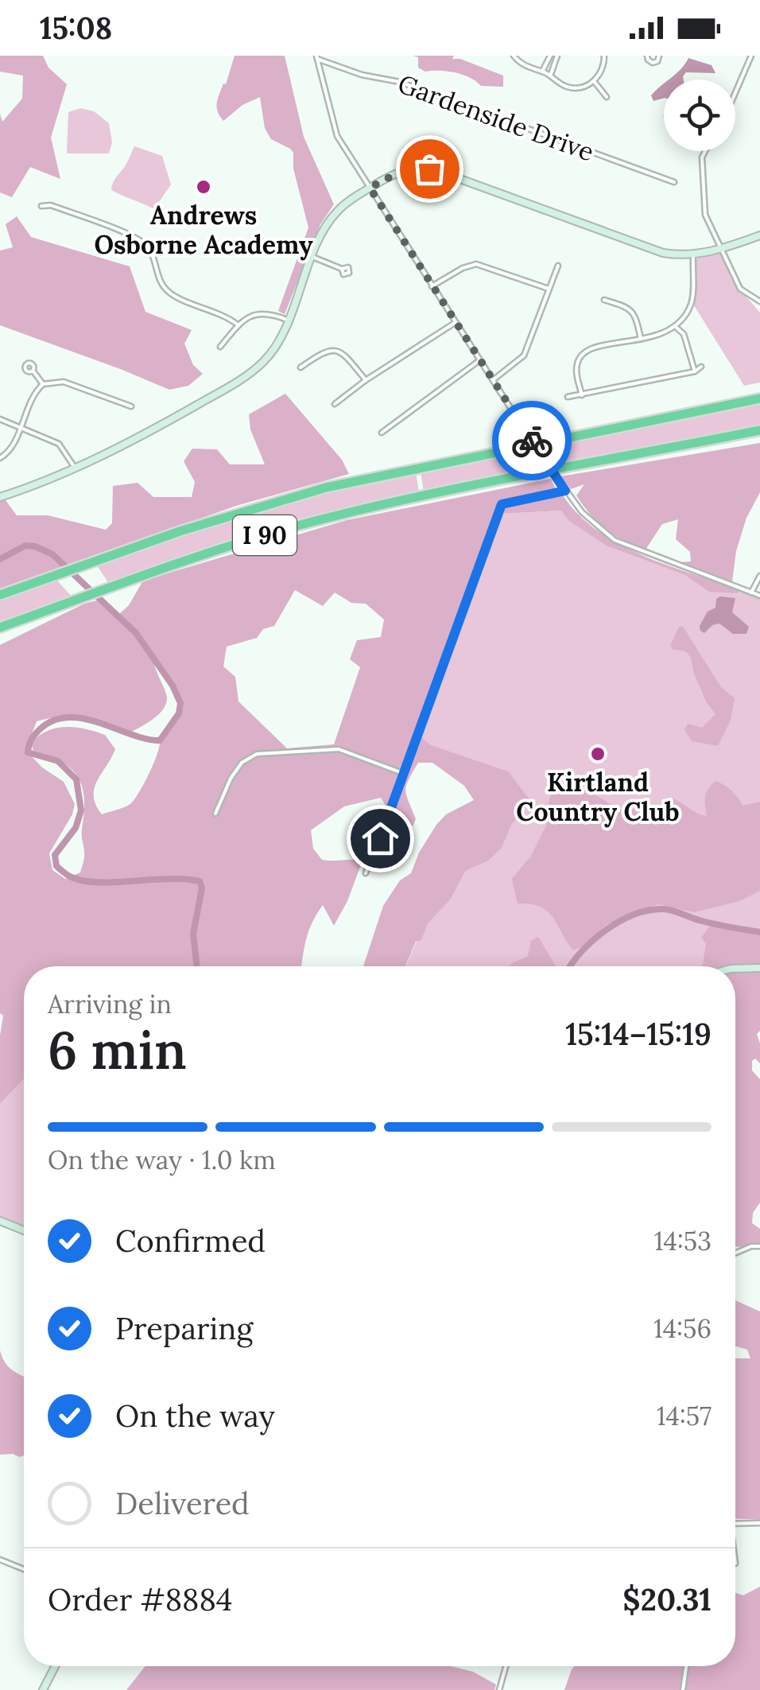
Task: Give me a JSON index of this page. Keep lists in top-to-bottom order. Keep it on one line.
{"streets":{"highway":["I 90"],"street":["Gardenside Drive"]},"places":["Andrews Osborne Academy","Kirtland Country Club"],"page":{"status":"15:08","heading":["6 min","Arriving in","15:14–15:19"],"panel":["Order #8884","$20.31"],"bar":"On the way · 1.0 km","list":[["Confirmed","14:53"],["Preparing","14:56"],["On the way","14:57"],"Delivered"]}}
